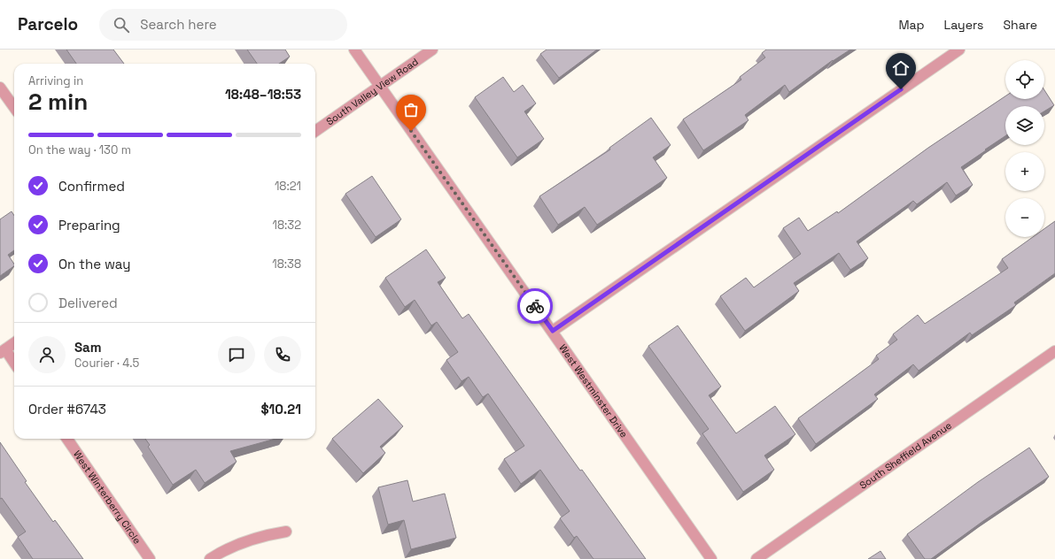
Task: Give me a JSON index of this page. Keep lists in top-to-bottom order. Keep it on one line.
{"streets":{"street":["South Valley View Road","West Westminster Drive","South Sheffield Avenue","West Winterberry Circle"]},"crossings":[["South Valley View Road","West Westminster Drive"]],"page":{"header":"Parcelo","search":"Search here","nav":["Map","Layers","Share"],"map_buttons":["+","−"],"heading":["2 min","Arriving in","18:48–18:53"],"panel":["Sam","Courier · 4.5","Order #6743","$10.21"],"bar":"On the way · 130 m","list":[["Confirmed","18:21"],["Preparing","18:32"],["On the way","18:38"],"Delivered"]}}
